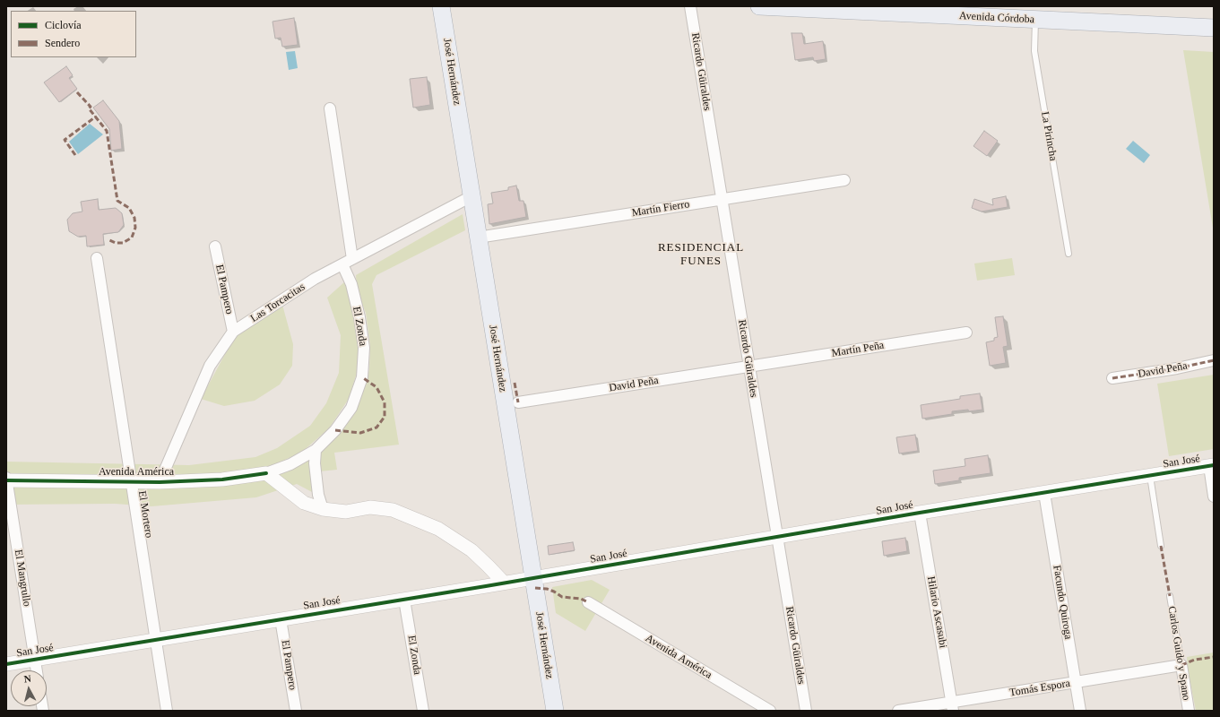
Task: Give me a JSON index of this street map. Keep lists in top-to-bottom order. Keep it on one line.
{"streets":{"main road":["Avenida Córdoba","José Hernández"],"street":["Ricardo Güiraldes","Martín Fierro","El Pampero","Las Torcacitas","El Zonda","Martín Peña","David Peña","San José","Avenida América","El Mortero","El Mangrullo","Facundo Quiroga","Hilario Ascasubi","Carlos Guido y Spano","Tomás Espora"],"lane":["La Pirincha"]},"crossings":[["Avenida Córdoba","La Pirincha"],["José Hernández","Martín Fierro"],["José Hernández","Las Torcacitas"],["José Hernández","San José"],["Ricardo Güiraldes","Martín Fierro"],["Ricardo Güiraldes","Martín Peña"],["Ricardo Güiraldes","David Peña"],["Ricardo Güiraldes","San José"],["El Pampero","Las Torcacitas"],["El Pampero","San José"],["Las Torcacitas","El Zonda"],["Las Torcacitas","Avenida América"],["El Zonda","San José"],["El Zonda","Avenida América"],["Martín Peña","David Peña"],["San José","El Mortero"],["San José","El Mangrullo"],["San José","Facundo Quiroga"],["San José","Hilario Ascasubi"],["Avenida América","El Mortero"],["Avenida América","El Mangrullo"],["Facundo Quiroga","Tomás Espora"],["Hilario Ascasubi","Tomás Espora"],["Carlos Guido y Spano","Tomás Espora"]],"districts":["RESIDENCIAL FUNES"],"legend":["Ciclovía","Sendero"],"north":"top"}
